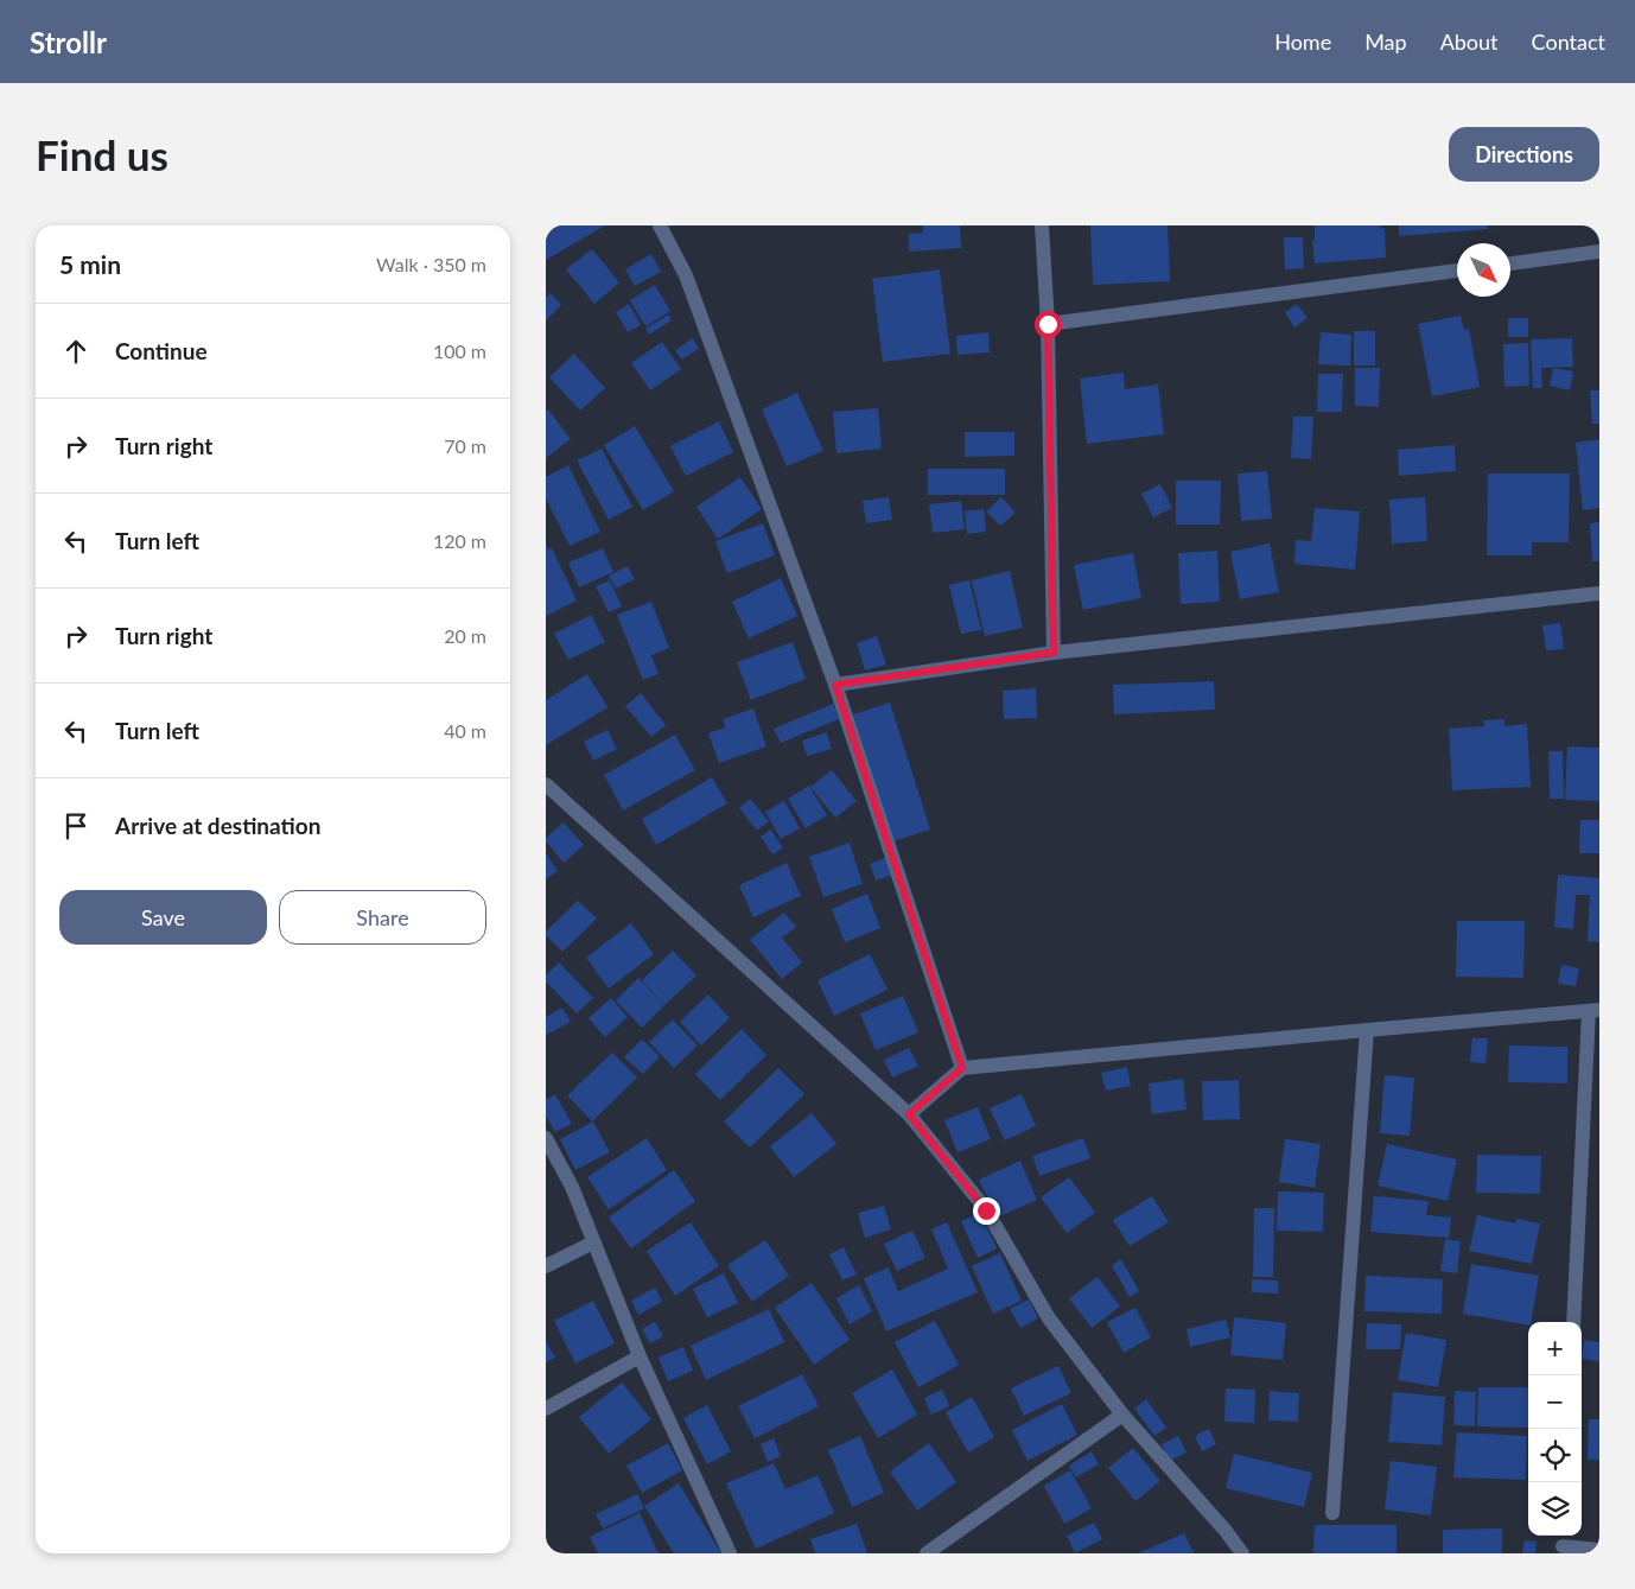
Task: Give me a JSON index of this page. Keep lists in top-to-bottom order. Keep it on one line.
{"north":"bottom right","page":{"header":"Strollr","nav":["Home","Map","About","Contact"],"buttons":["Directions",["Save","Share"]],"title":"Find us","heading":["5 min","Walk · 350 m"],"list":[["Continue","100 m"],["Turn right","70 m"],["Turn left","120 m"],["Turn right","20 m"],["Turn left","40 m"],"Arrive at destination"],"map_buttons":["+","−"]}}
